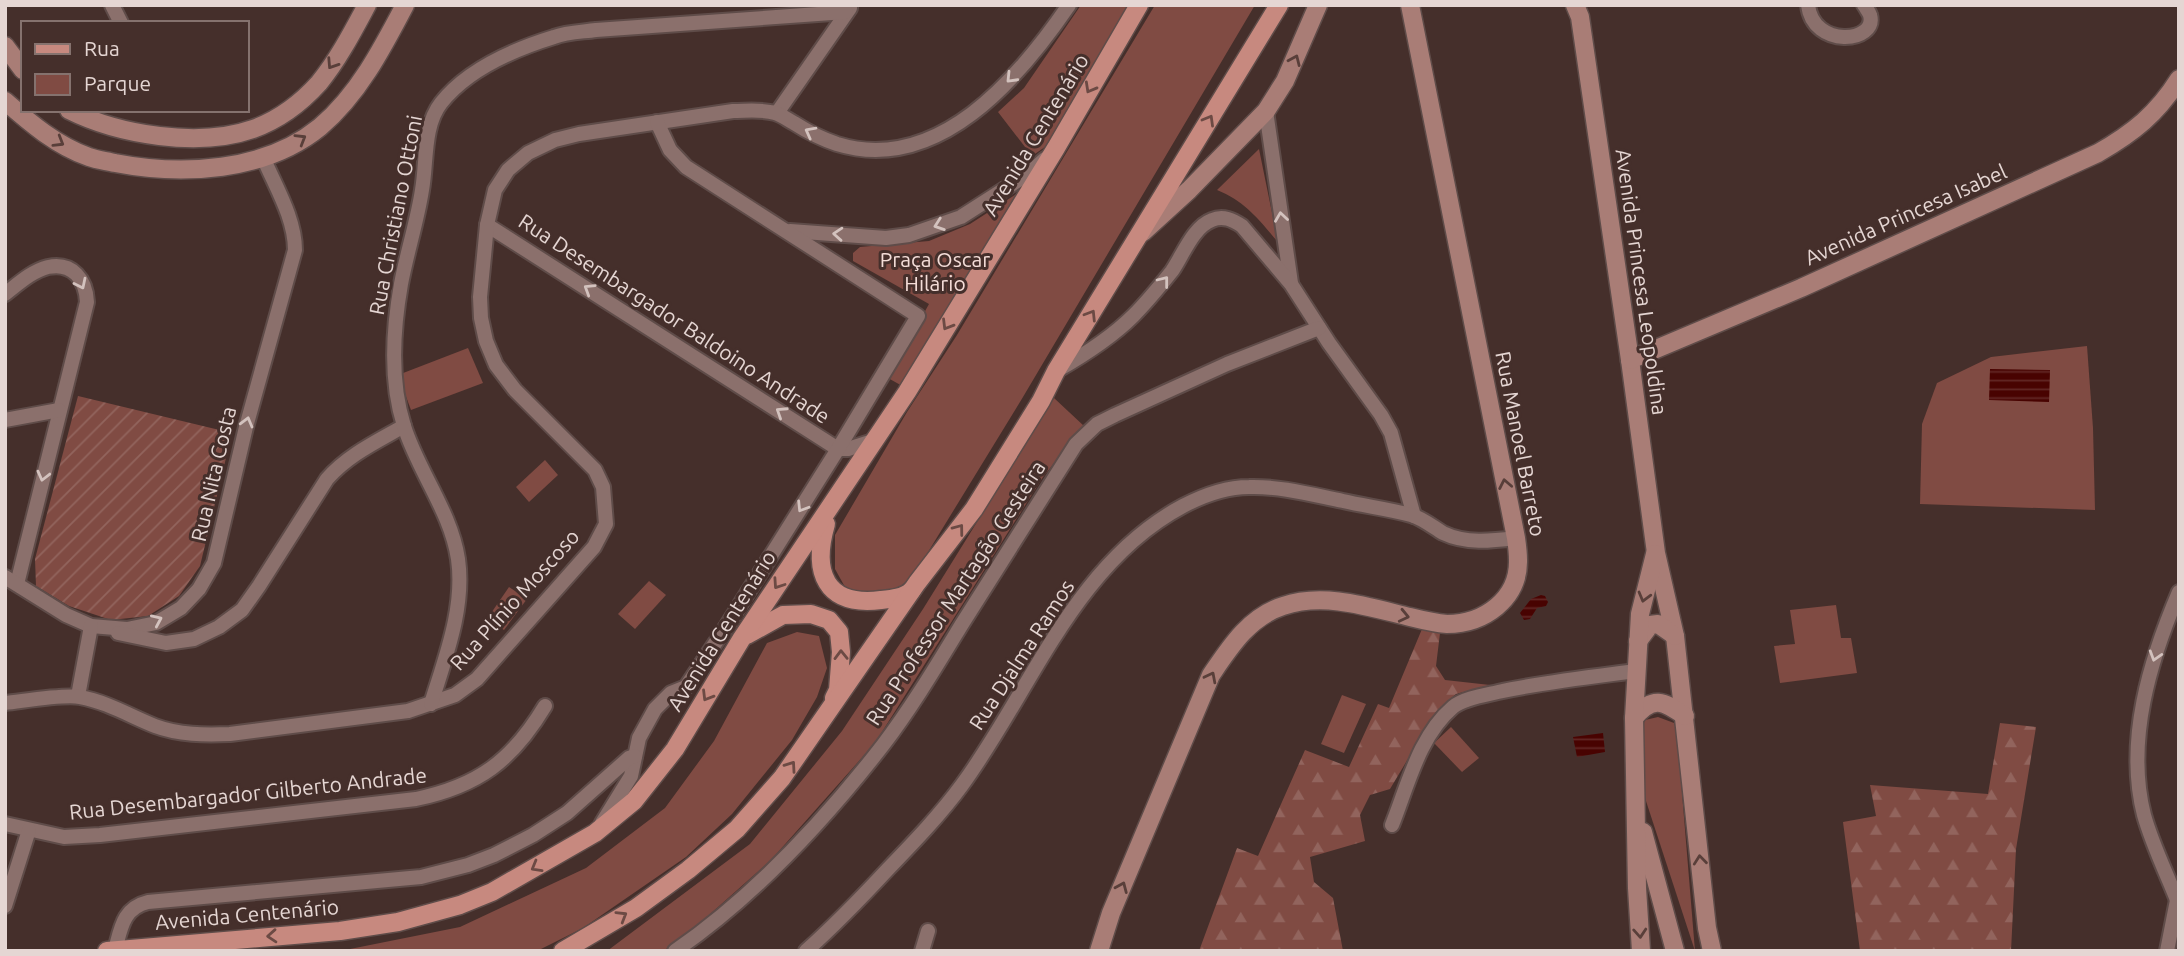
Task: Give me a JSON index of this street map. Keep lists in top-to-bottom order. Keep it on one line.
{"streets":{"main road":["Avenida Centenário","Avenida Princesa Isabel","Avenida Princesa Leopoldina","Rua Manoel Barreto"],"street":["Rua Christiano Ottoni","Rua Desembargador Baldoino Andrade","Rua Nita Costa","Rua Professor Martagão Gesteira","Rua Plínio Moscoso","Rua Djalma Ramos","Rua Desembargador Gilberto Andrade"]},"crossings":[["Avenida Centenário","Rua Desembargador Baldoino Andrade"],["Rua Christiano Ottoni","Rua Plínio Moscoso"],["Avenida Princesa Isabel","Avenida Princesa Leopoldina"],["Rua Desembargador Baldoino Andrade","Rua Plínio Moscoso"],["Rua Manoel Barreto","Rua Djalma Ramos"]],"one_way":["Rua Manoel Barreto","Rua Nita Costa"],"parks":["Praça Oscar Hilário"],"legend":["Rua","Parque"]}
